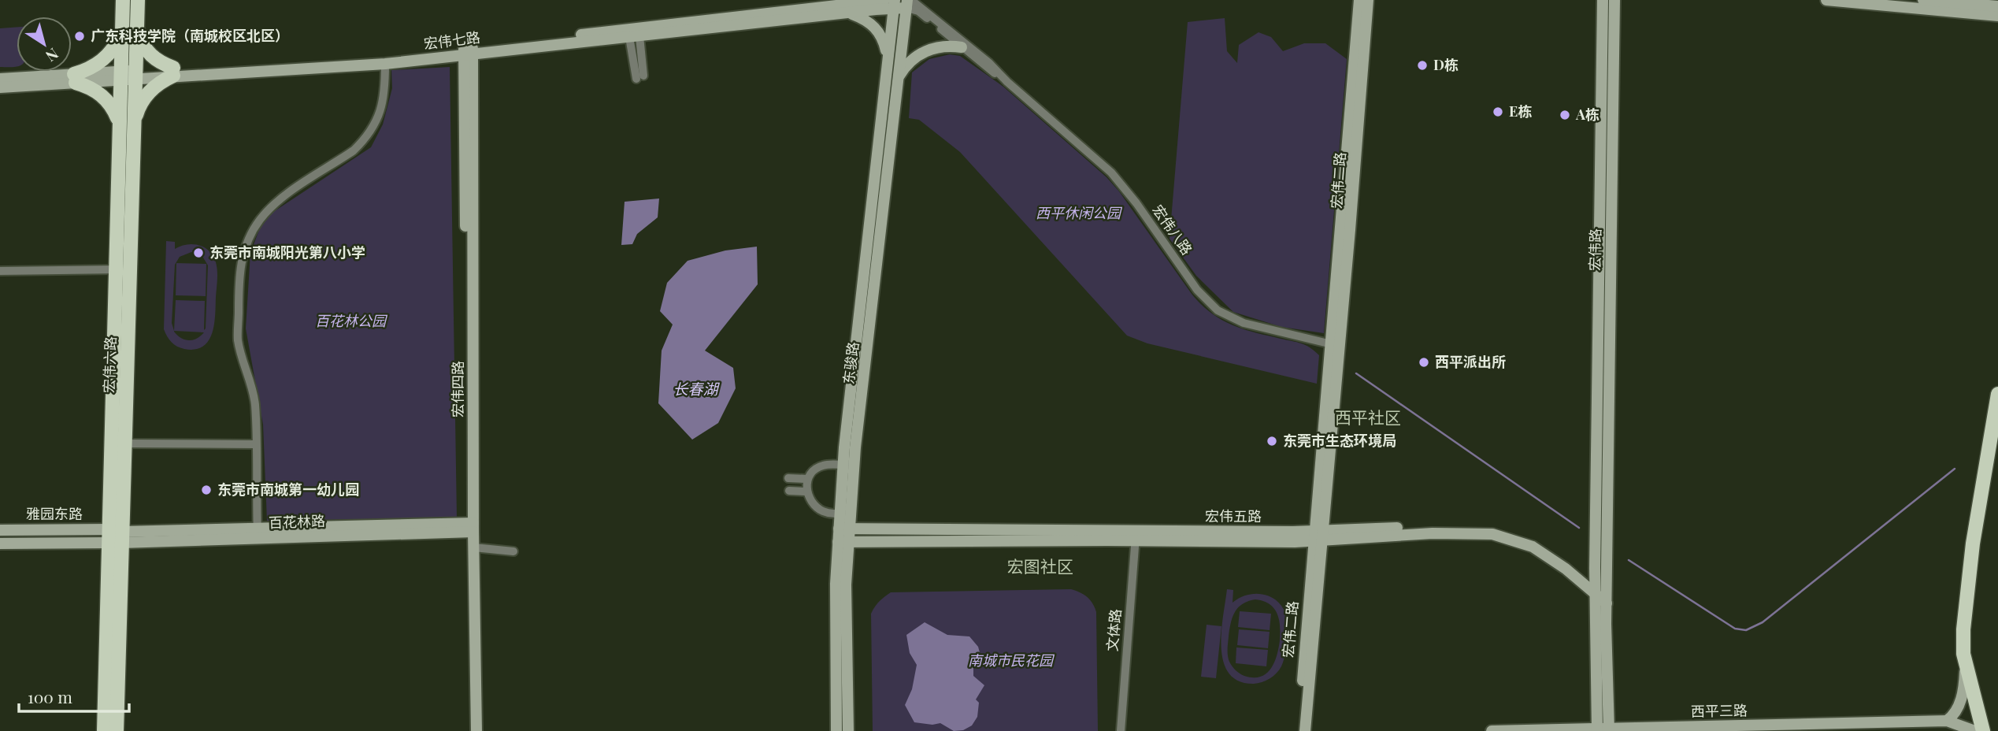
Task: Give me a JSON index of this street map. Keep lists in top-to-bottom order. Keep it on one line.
{"streets":{"main road":["宏伟六路"],"street":["宏伟七路","宏伟二路","宏伟八路","宏伟路","东骏路","宏伟四路","雅园东路","宏伟五路","百花林路","文体路","西平三路"]},"crossings":[["宏伟七路","宏伟八路"],["宏伟七路","东骏路"],["宏伟七路","宏伟六路"],["宏伟七路","宏伟四路"],["宏伟二路","宏伟八路"],["宏伟二路","宏伟五路"],["宏伟八路","东骏路"],["宏伟路","宏伟五路"],["东骏路","宏伟五路"],["宏伟六路","雅园东路"],["宏伟六路","百花林路"],["宏伟四路","百花林路"],["雅园东路","百花林路"],["宏伟五路","文体路"]],"districts":["西平社区","宏图社区"],"water":["长春湖"],"parks":["西平休闲公园","百花林公园","南城市民花园"],"places":["广东科技学院（南城校区北区）","D栋","E栋","A栋","东莞市南城阳光第八小学","西平派出所","东莞市生态环境局","东莞市南城第一幼儿园"],"scale_bar":"100 m","north":"bottom right"}
